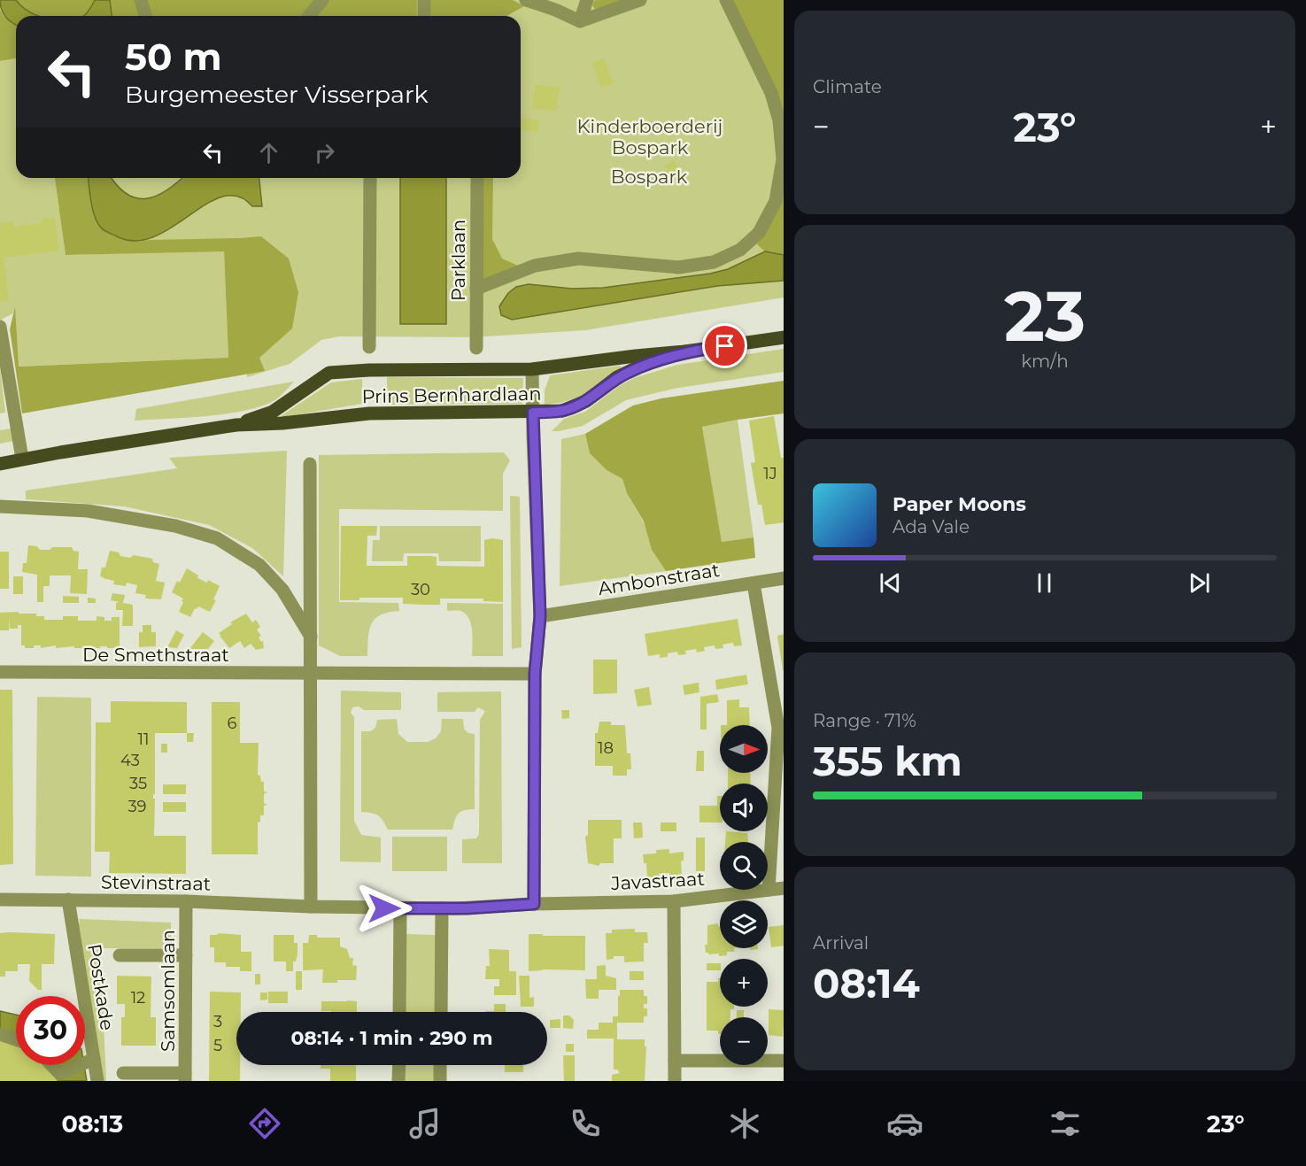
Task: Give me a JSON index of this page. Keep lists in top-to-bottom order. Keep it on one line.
{"streets":{"main road":["Prins Bernhardlaan"],"street":["Parklaan","Ambonstraat","De Smethstraat","Javastraat","Stevinstraat","Postkade","Samsomlaan"]},"crossings":[["Javastraat","Stevinstraat"],["Stevinstraat","Postkade"],["Stevinstraat","Samsomlaan"]],"parks":["Kinderboerderij Bospark","Bospark"],"house_numbers":["1J","30","6","11","18","43","35","39","12","3","5"],"north":"right","page":{"tile":["Climate",["23","km/h"],["Range · 71%","355 km"],["Arrival","08:14"]],"turn":["50 m","Burgemeester Visserpark"],"heat":["−","23°","+"],"song":["Paper Moons","Ada Vale"],"map_buttons":["+","−"],"limit":"30","trip":"08:14 · 1 min · 290 m","tabs":["08:13","23°"]}}
